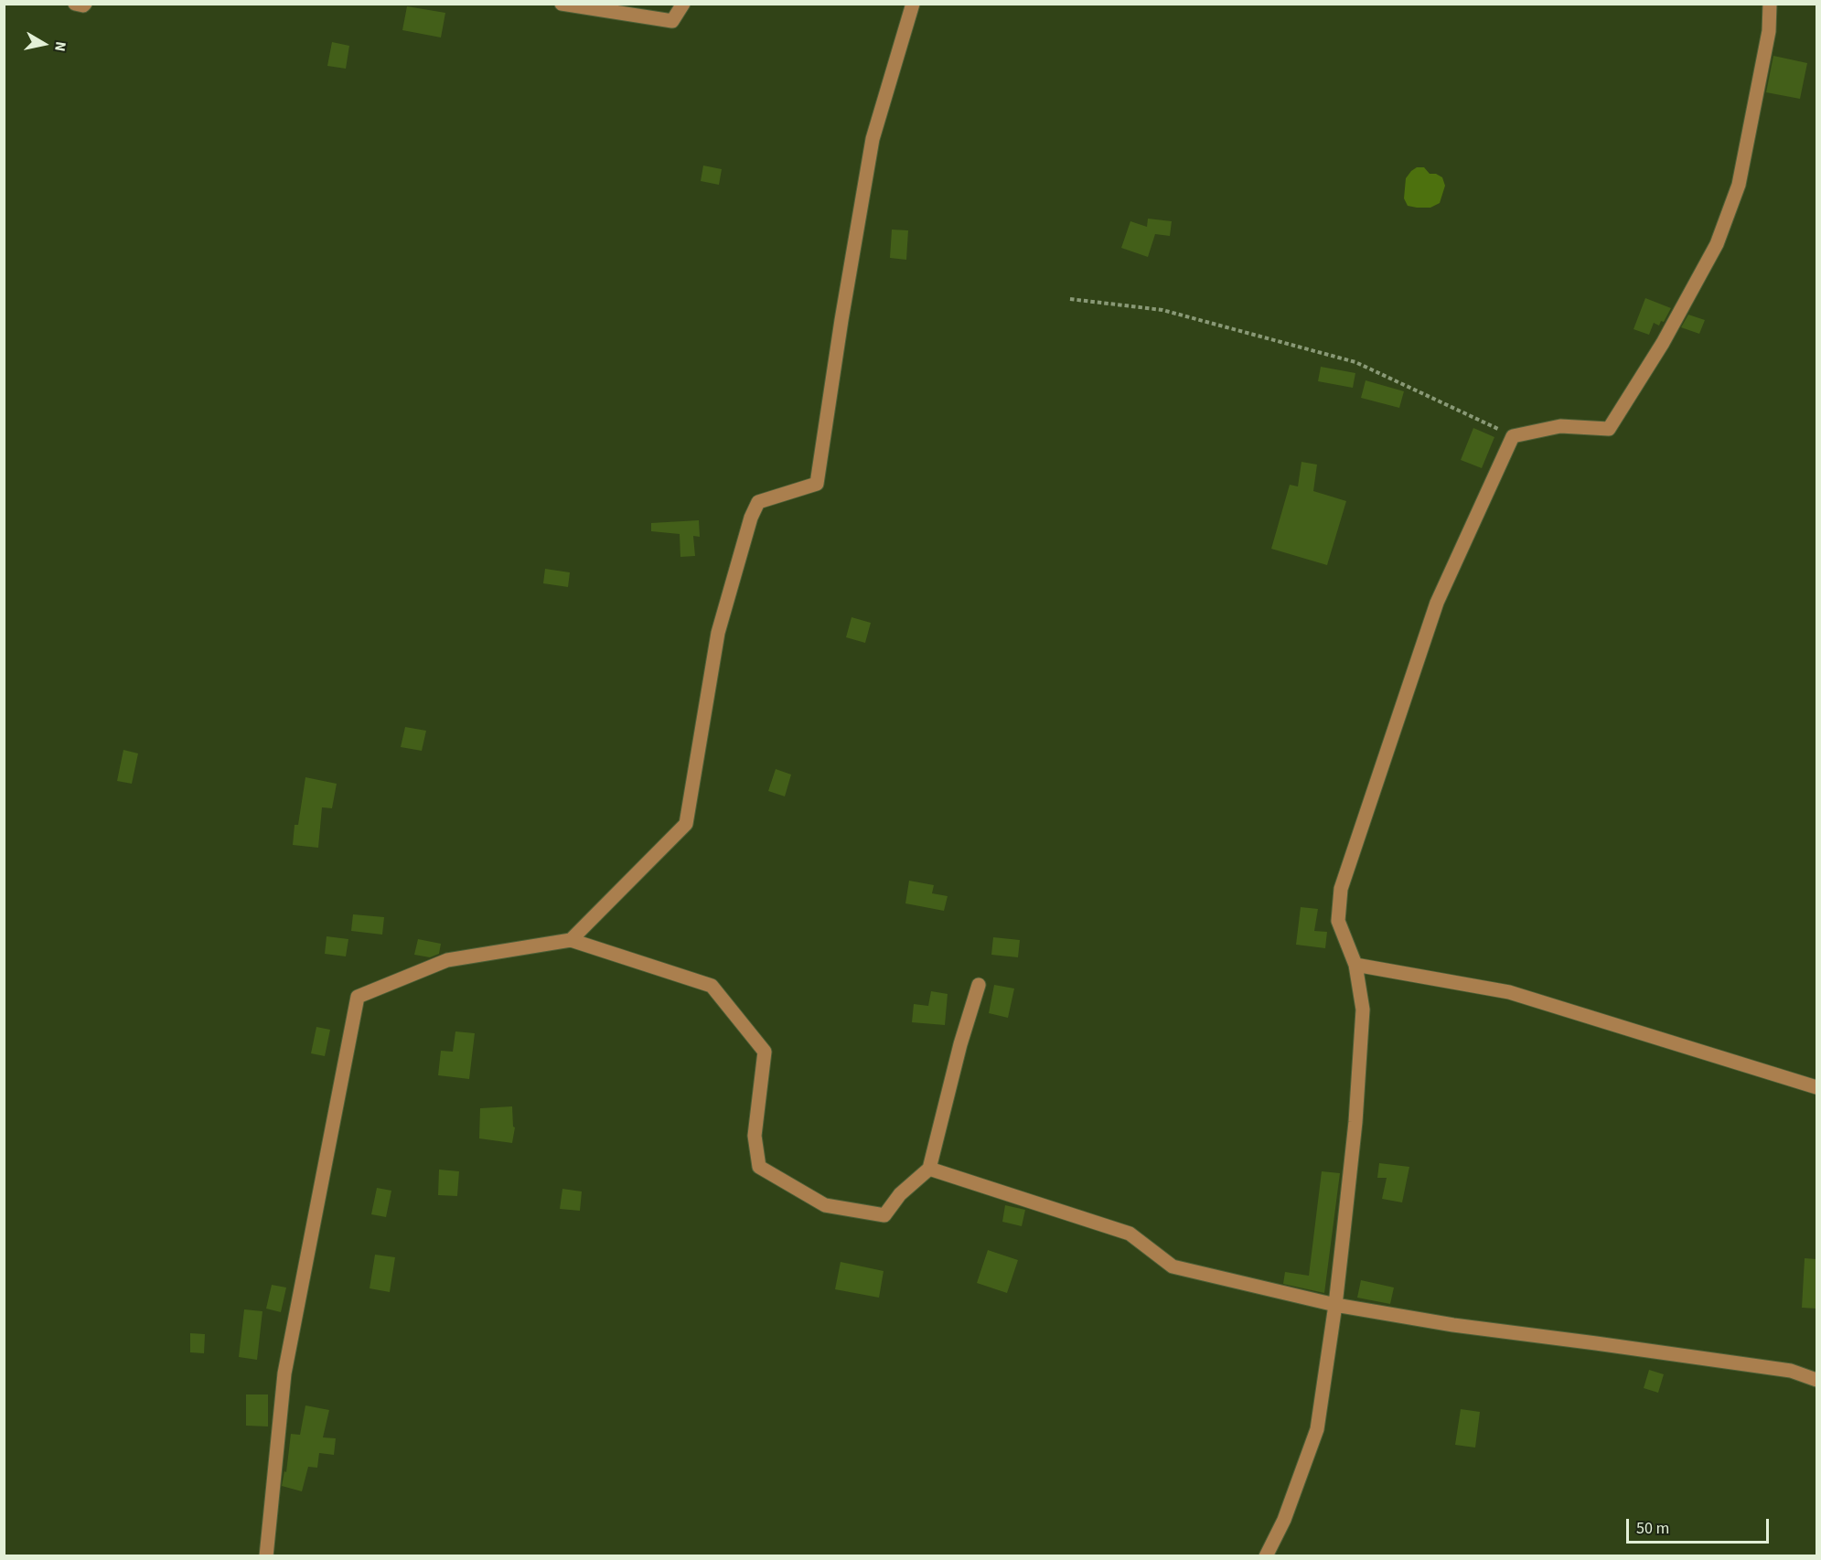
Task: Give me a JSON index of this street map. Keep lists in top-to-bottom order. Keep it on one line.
{"scale_bar":"50 m","north":"right"}
